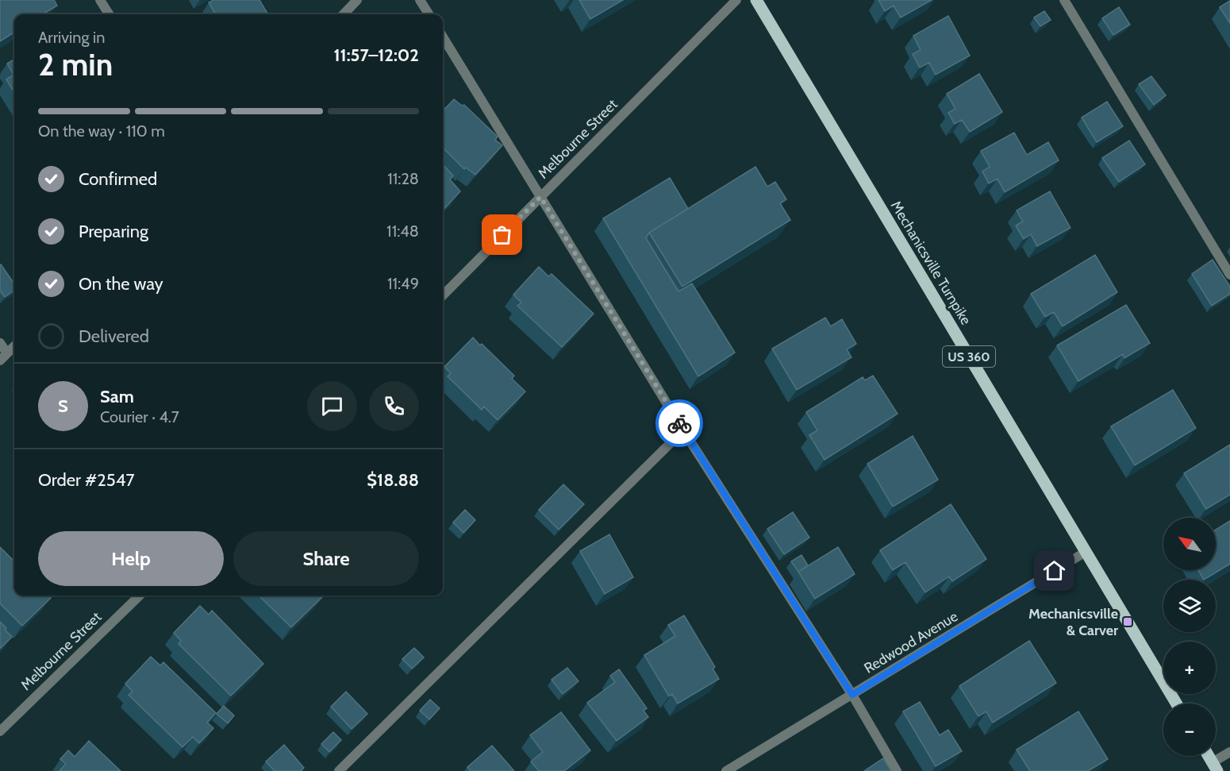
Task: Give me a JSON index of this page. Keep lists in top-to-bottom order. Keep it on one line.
{"streets":{"main road":["Mechanicsville Turnpike","US 360"],"street":["Melbourne Street","Redwood Avenue"]},"crossings":[["Mechanicsville Turnpike","Redwood Avenue"]],"places":{"transit":["Mechanicsville & Carver"]},"north":"top left","page":{"heading":["2 min","Arriving in","11:57–12:02"],"panel":["Sam","Courier · 4.7","Order #2547","$18.88"],"bar":"On the way · 110 m","list":[["Confirmed","11:28"],["Preparing","11:48"],["On the way","11:49"],"Delivered"],"round":"S","map_buttons":["+","−"],"buttons":["Help","Share"]}}
